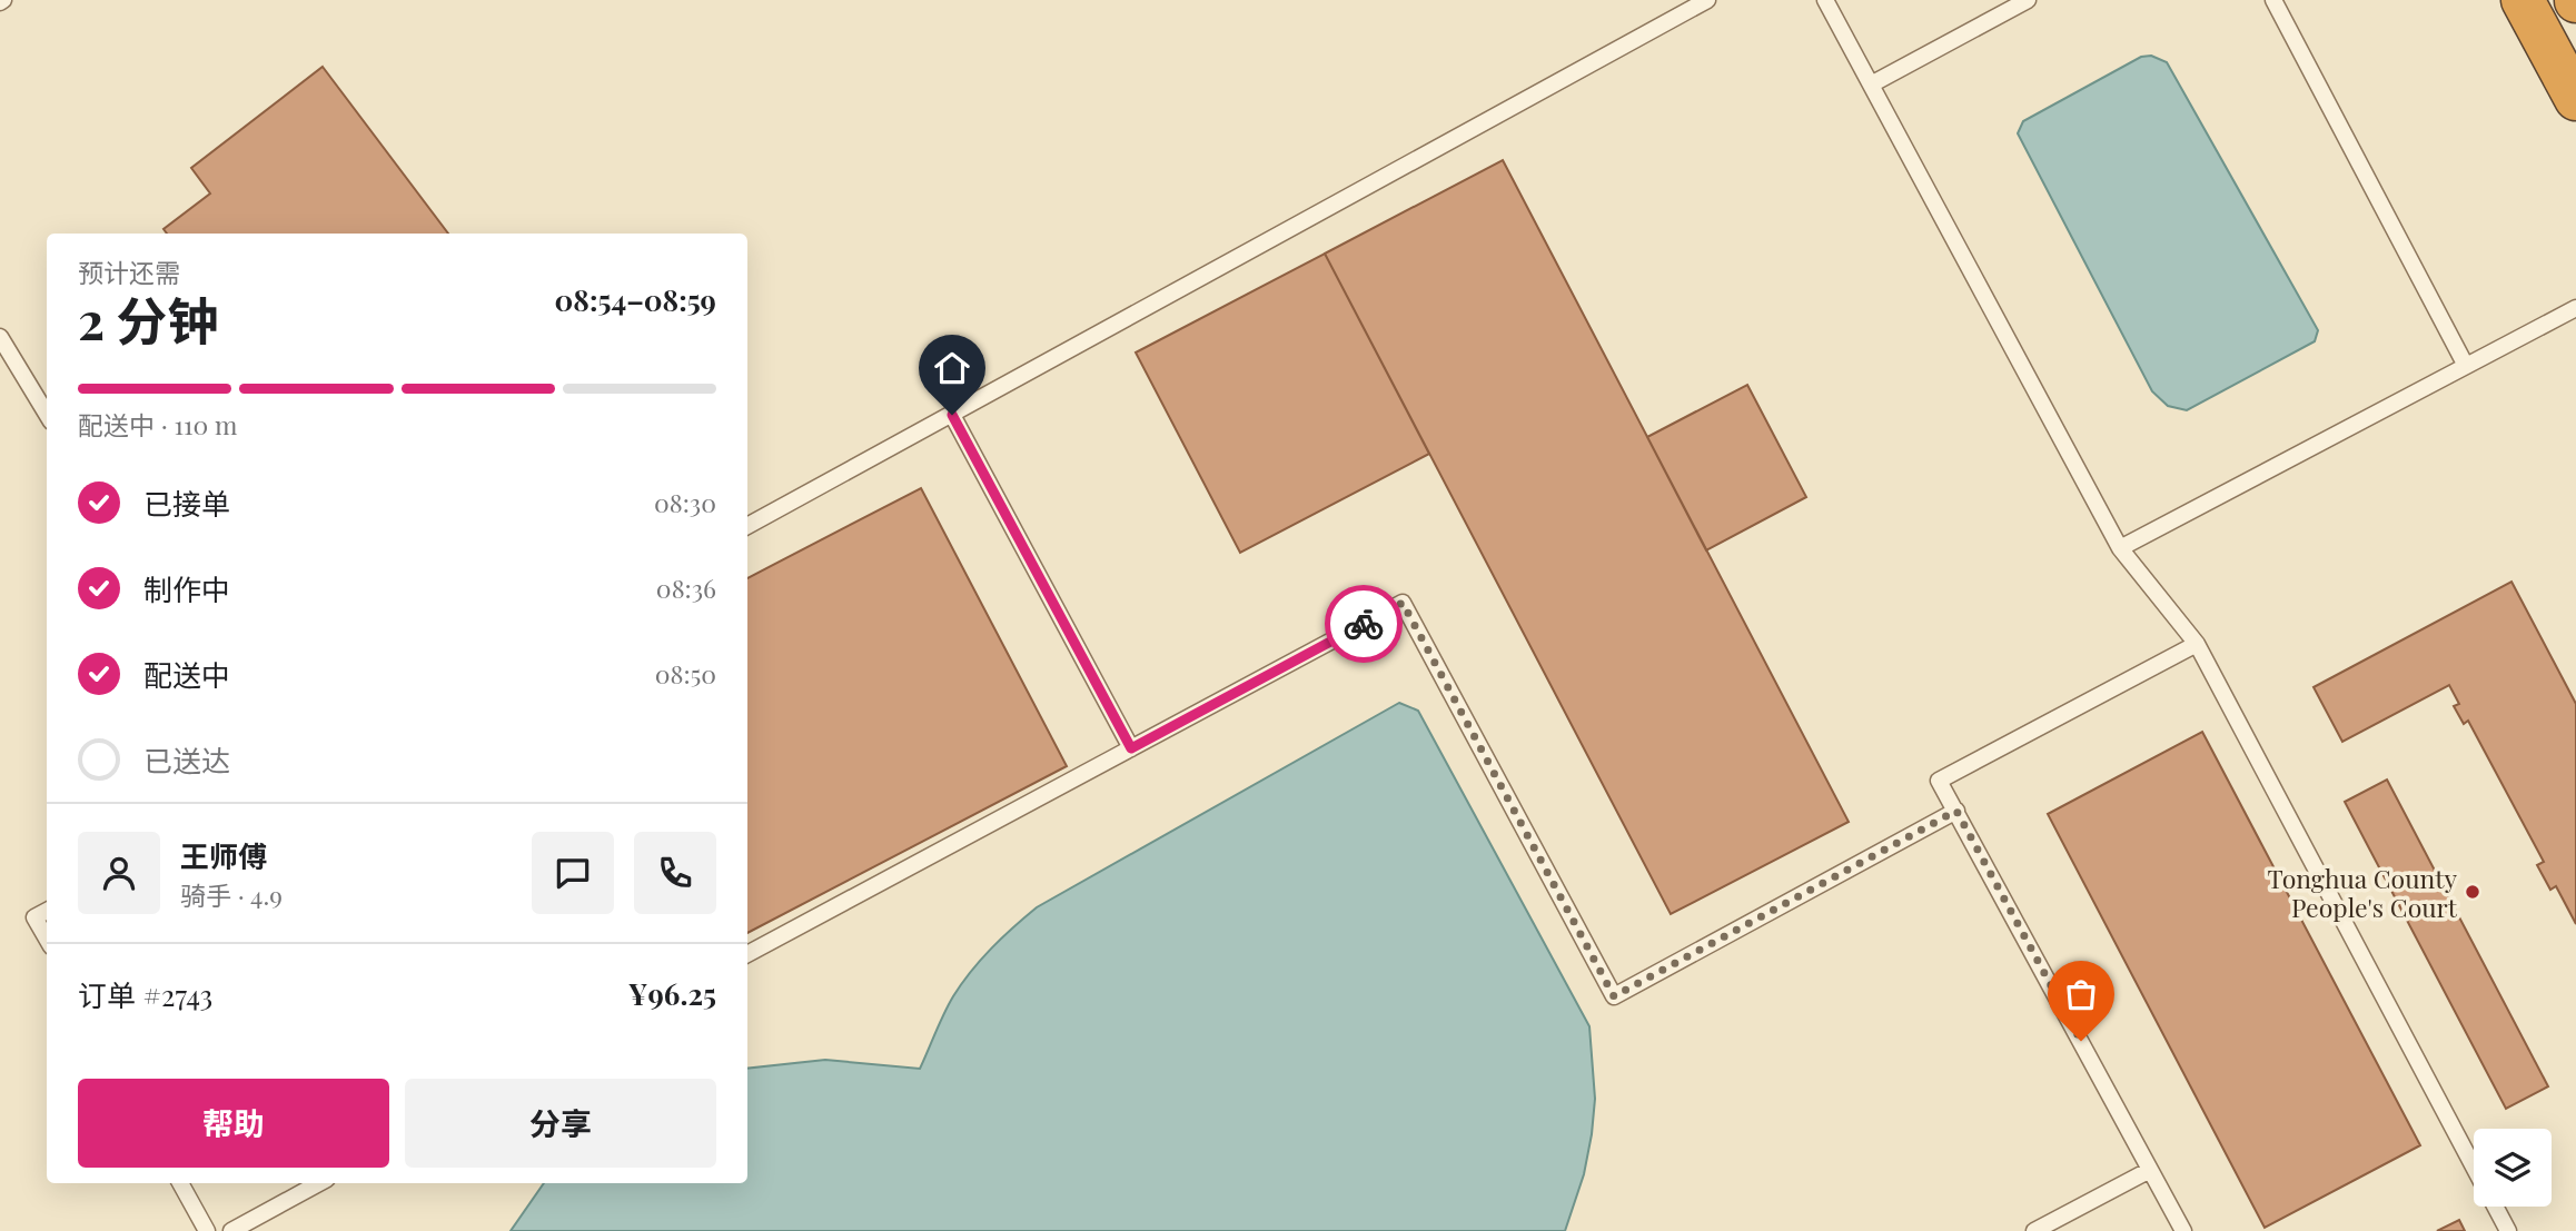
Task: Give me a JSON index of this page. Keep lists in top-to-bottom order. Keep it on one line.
{"places":["Tonghua County People's Court"],"page":{"heading":["2 分钟","预计还需","08:54–08:59"],"panel":["王师傅","骑手 · 4.9","订单 #2743","¥96.25"],"bar":"配送中 · 110 m","list":[["已接单","08:30"],["制作中","08:36"],["配送中","08:50"],"已送达"],"buttons":["帮助","分享"]}}
